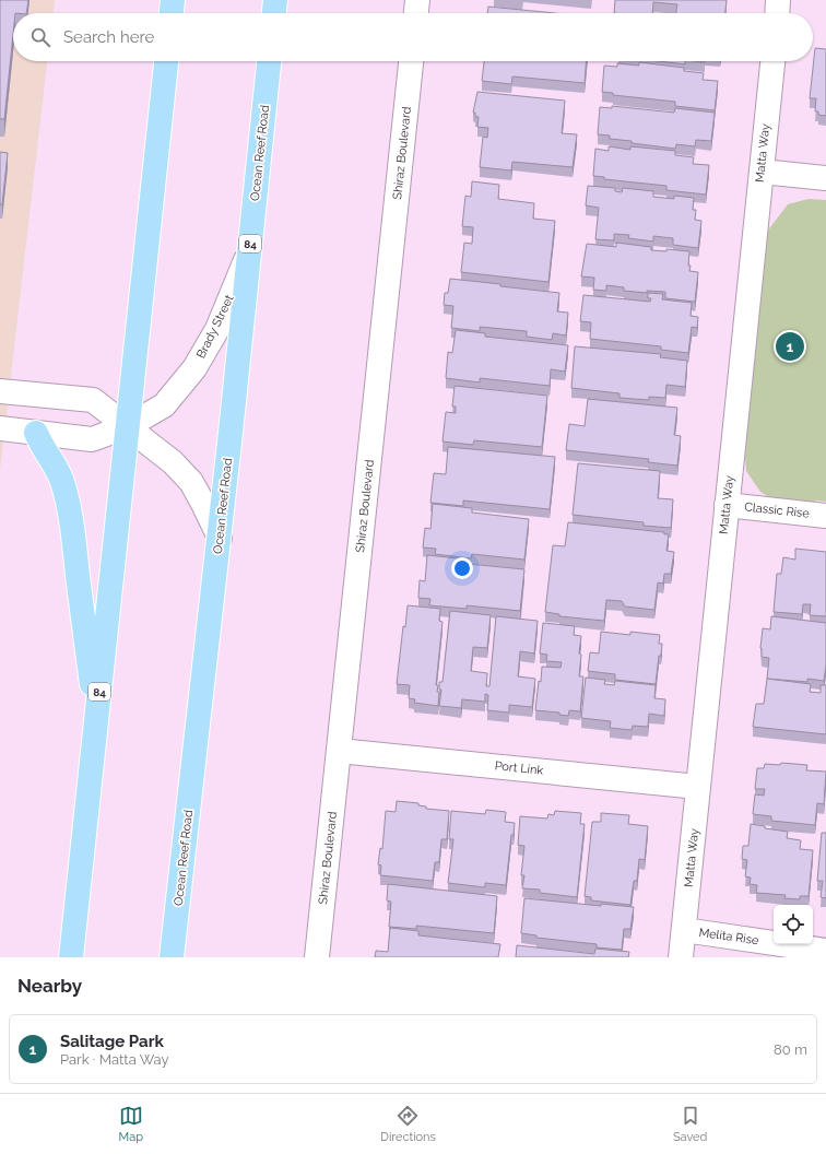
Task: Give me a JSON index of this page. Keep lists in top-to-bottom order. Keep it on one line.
{"streets":{"main road":["Ocean Reef Road","84"],"street":["Shiraz Boulevard","Matta Way","Brady Street","Classic Rise","Port Link","Melita Rise"]},"crossings":[["Ocean Reef Road","Brady Street"],["Shiraz Boulevard","Port Link"],["Matta Way","Classic Rise"],["Matta Way","Port Link"],["Matta Way","Melita Rise"],["84","Brady Street"]],"page":{"search":"Search here","pins":"1","heading":"Nearby","list":[{"mark":"1","name":"Salitage Park","note":"Park · Matta Way","value":"80 m"}],"nav":["Map","Directions","Saved"]}}
